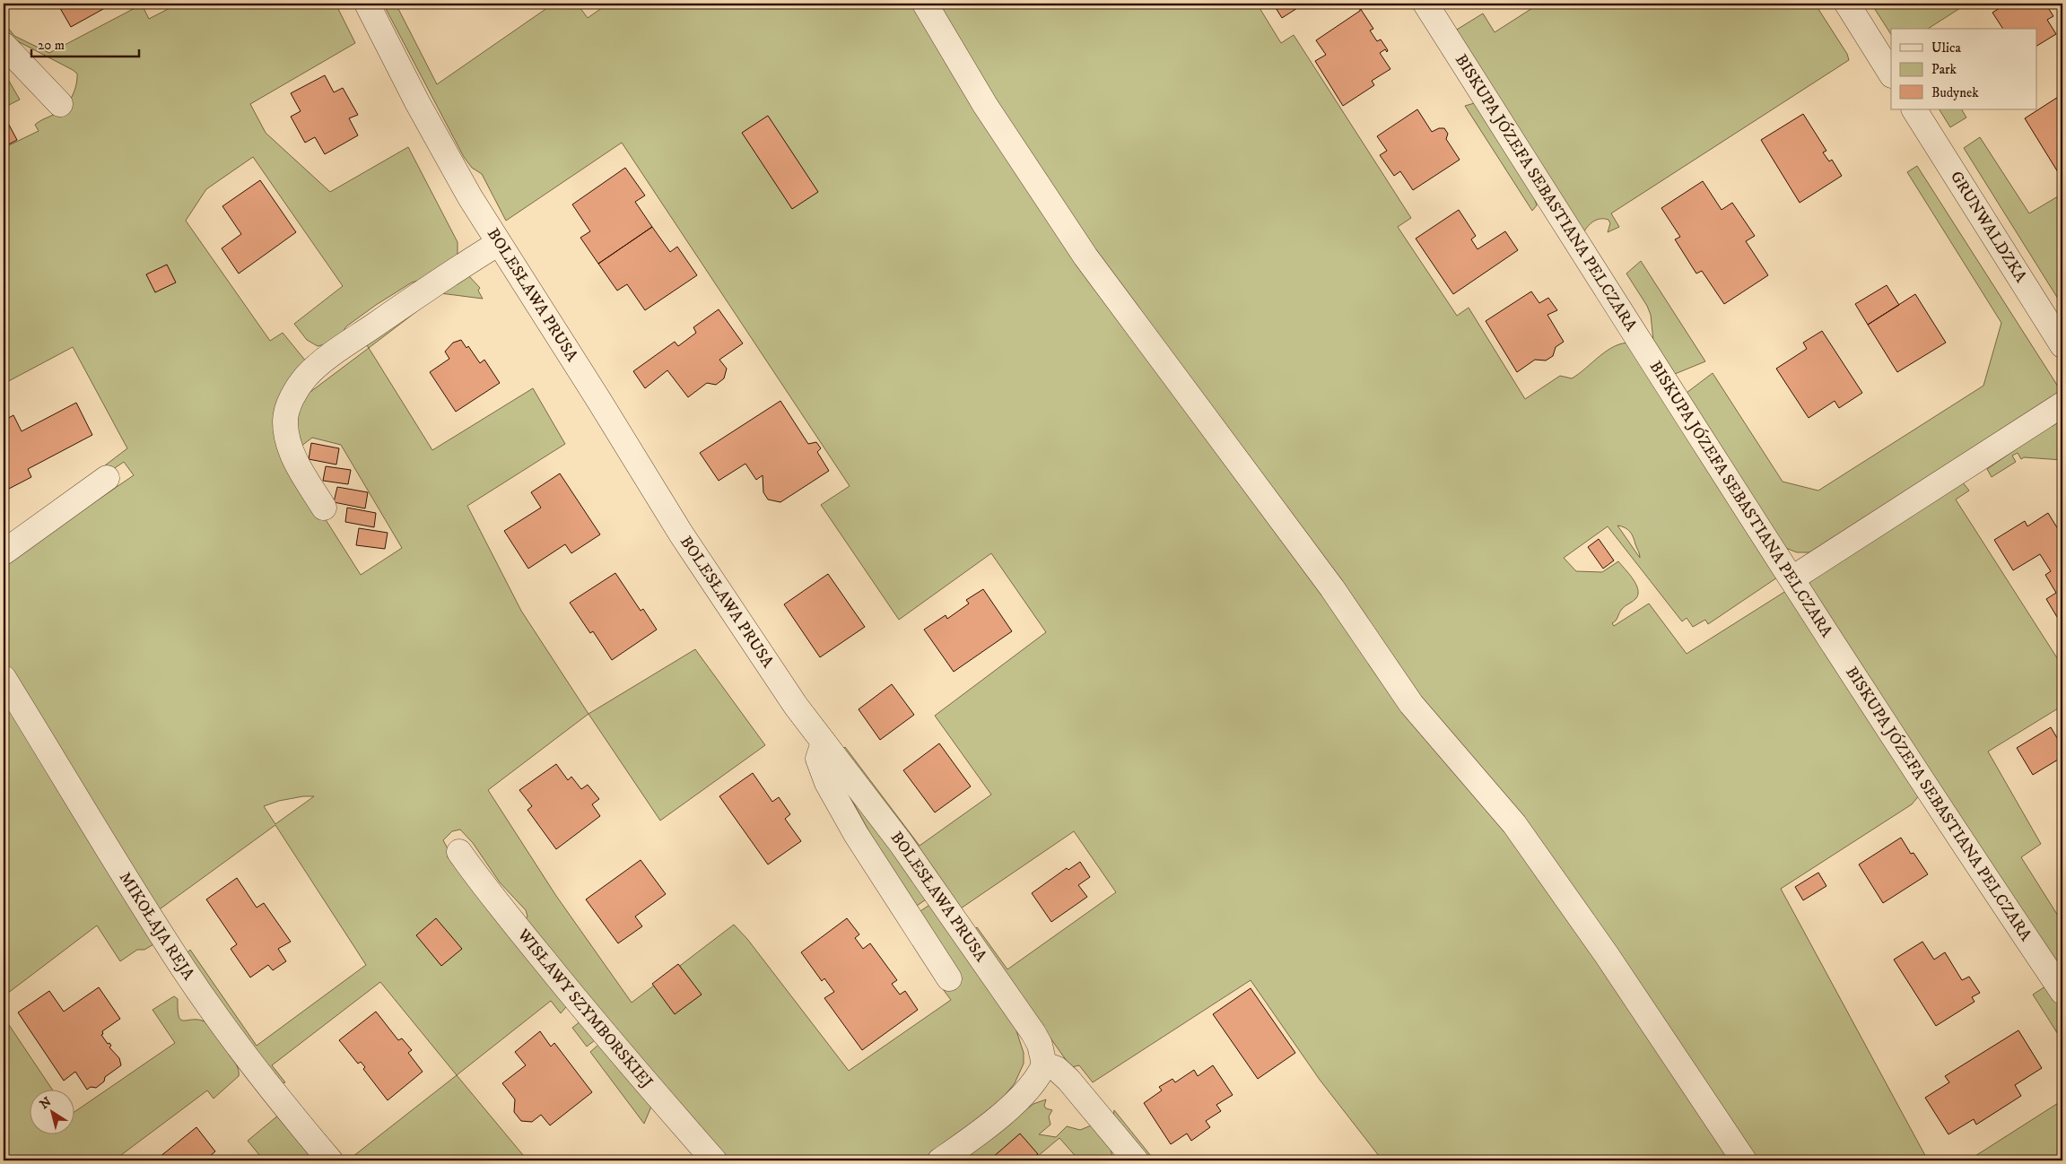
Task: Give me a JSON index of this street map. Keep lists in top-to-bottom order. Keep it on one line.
{"streets":{"street":["BISKUPA JÓZEFA SEBASTIANA PELCZARA","GRUNWALDZKA","BOLESŁAWA PRUSA","MIKOŁAJA REJA","WISŁAWY SZYMBORSKIEJ"]},"legend":["Ulica","Park","Budynek"],"scale_bar":"20 m","north":"top left"}
